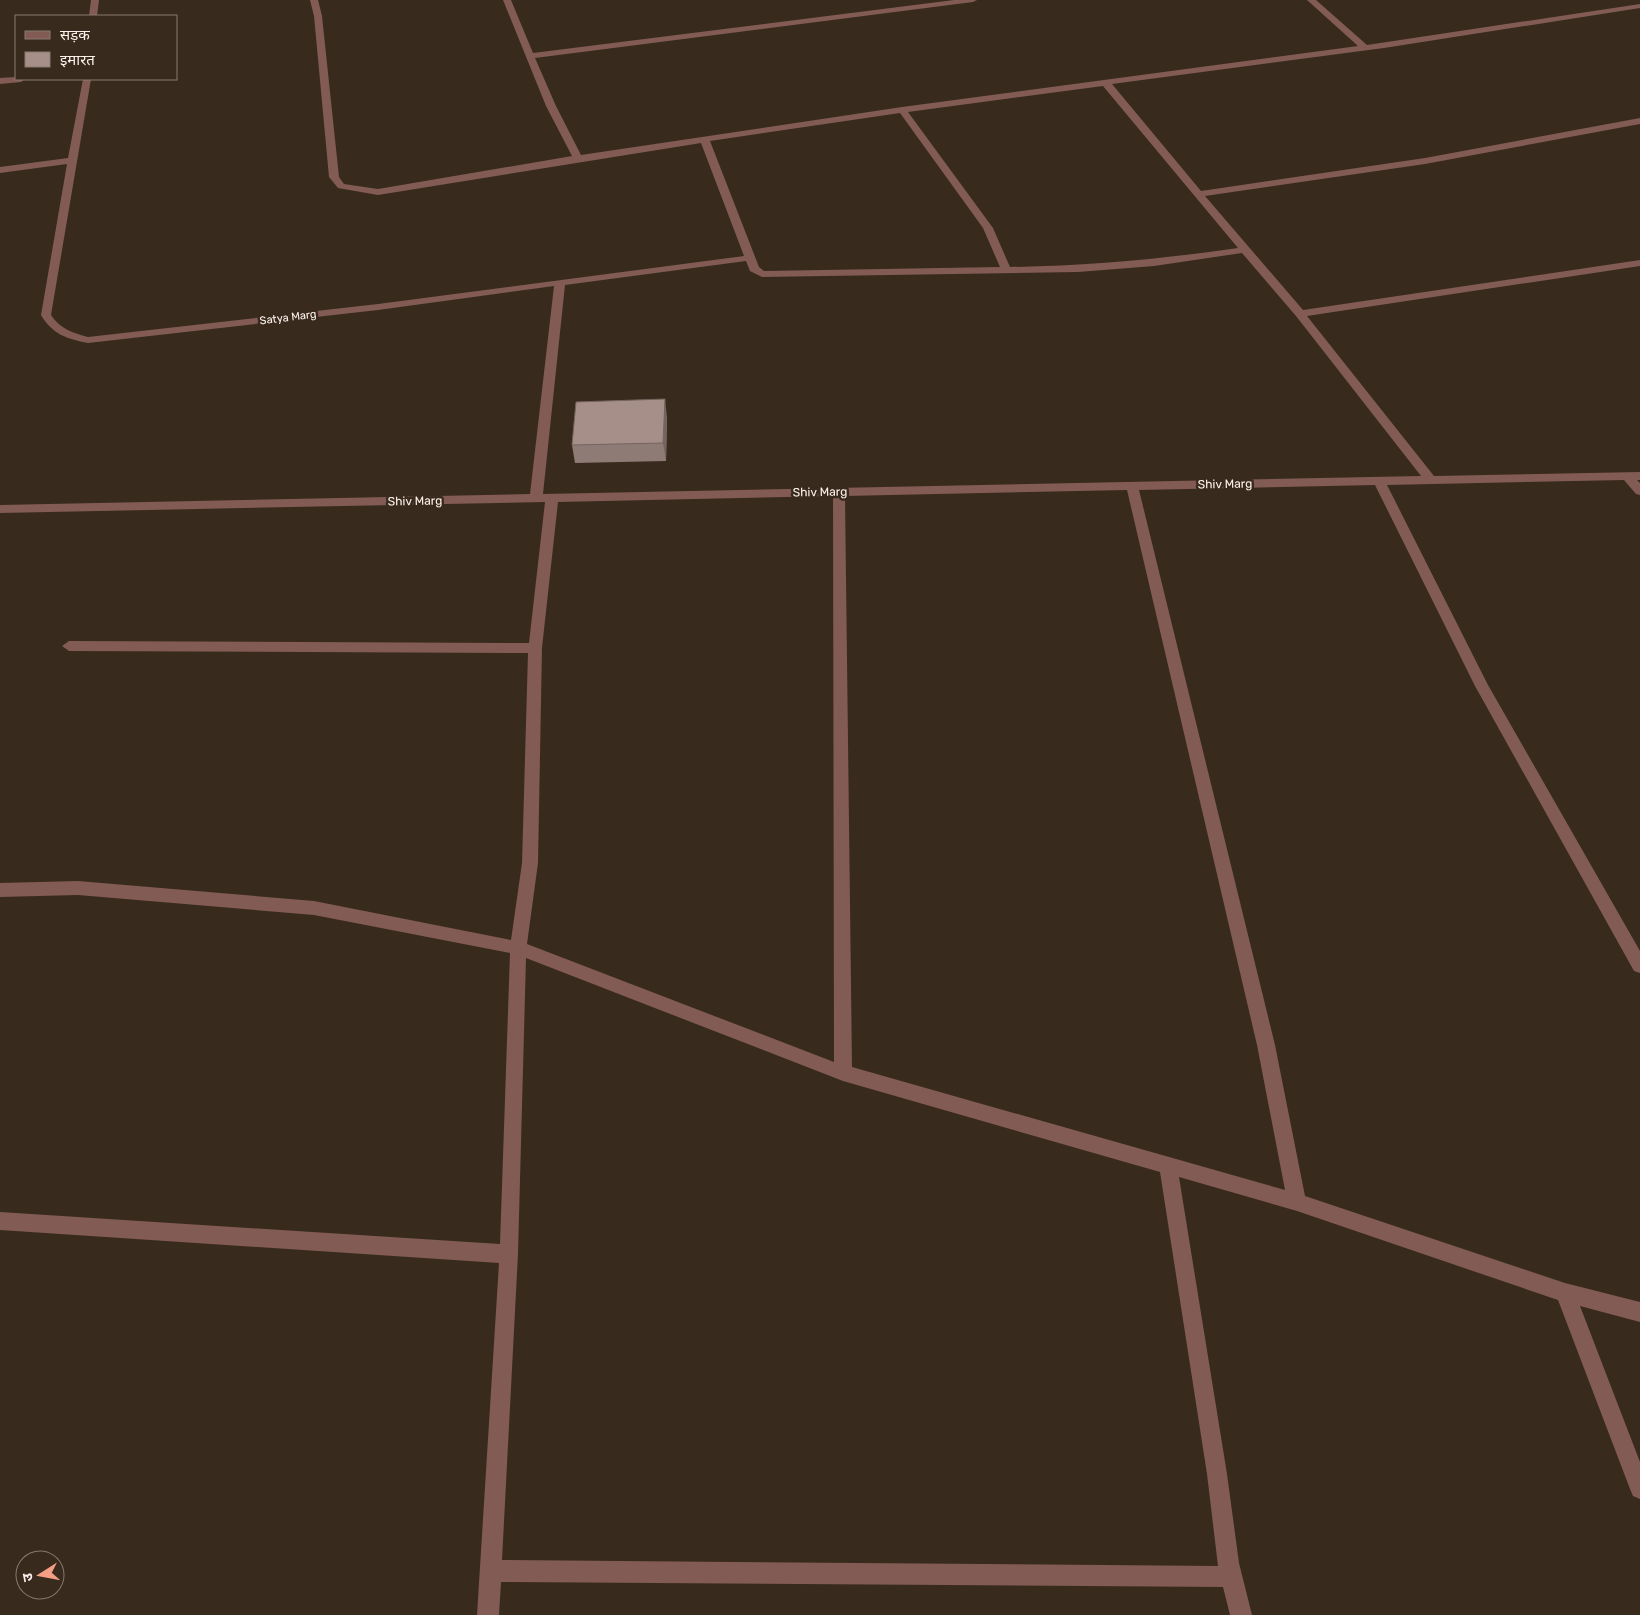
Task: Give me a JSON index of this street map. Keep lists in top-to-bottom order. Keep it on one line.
{"streets":{"street":["Satya Marg","Shiv Marg"]},"legend":["सड़क","इमारत"],"north":"left"}
